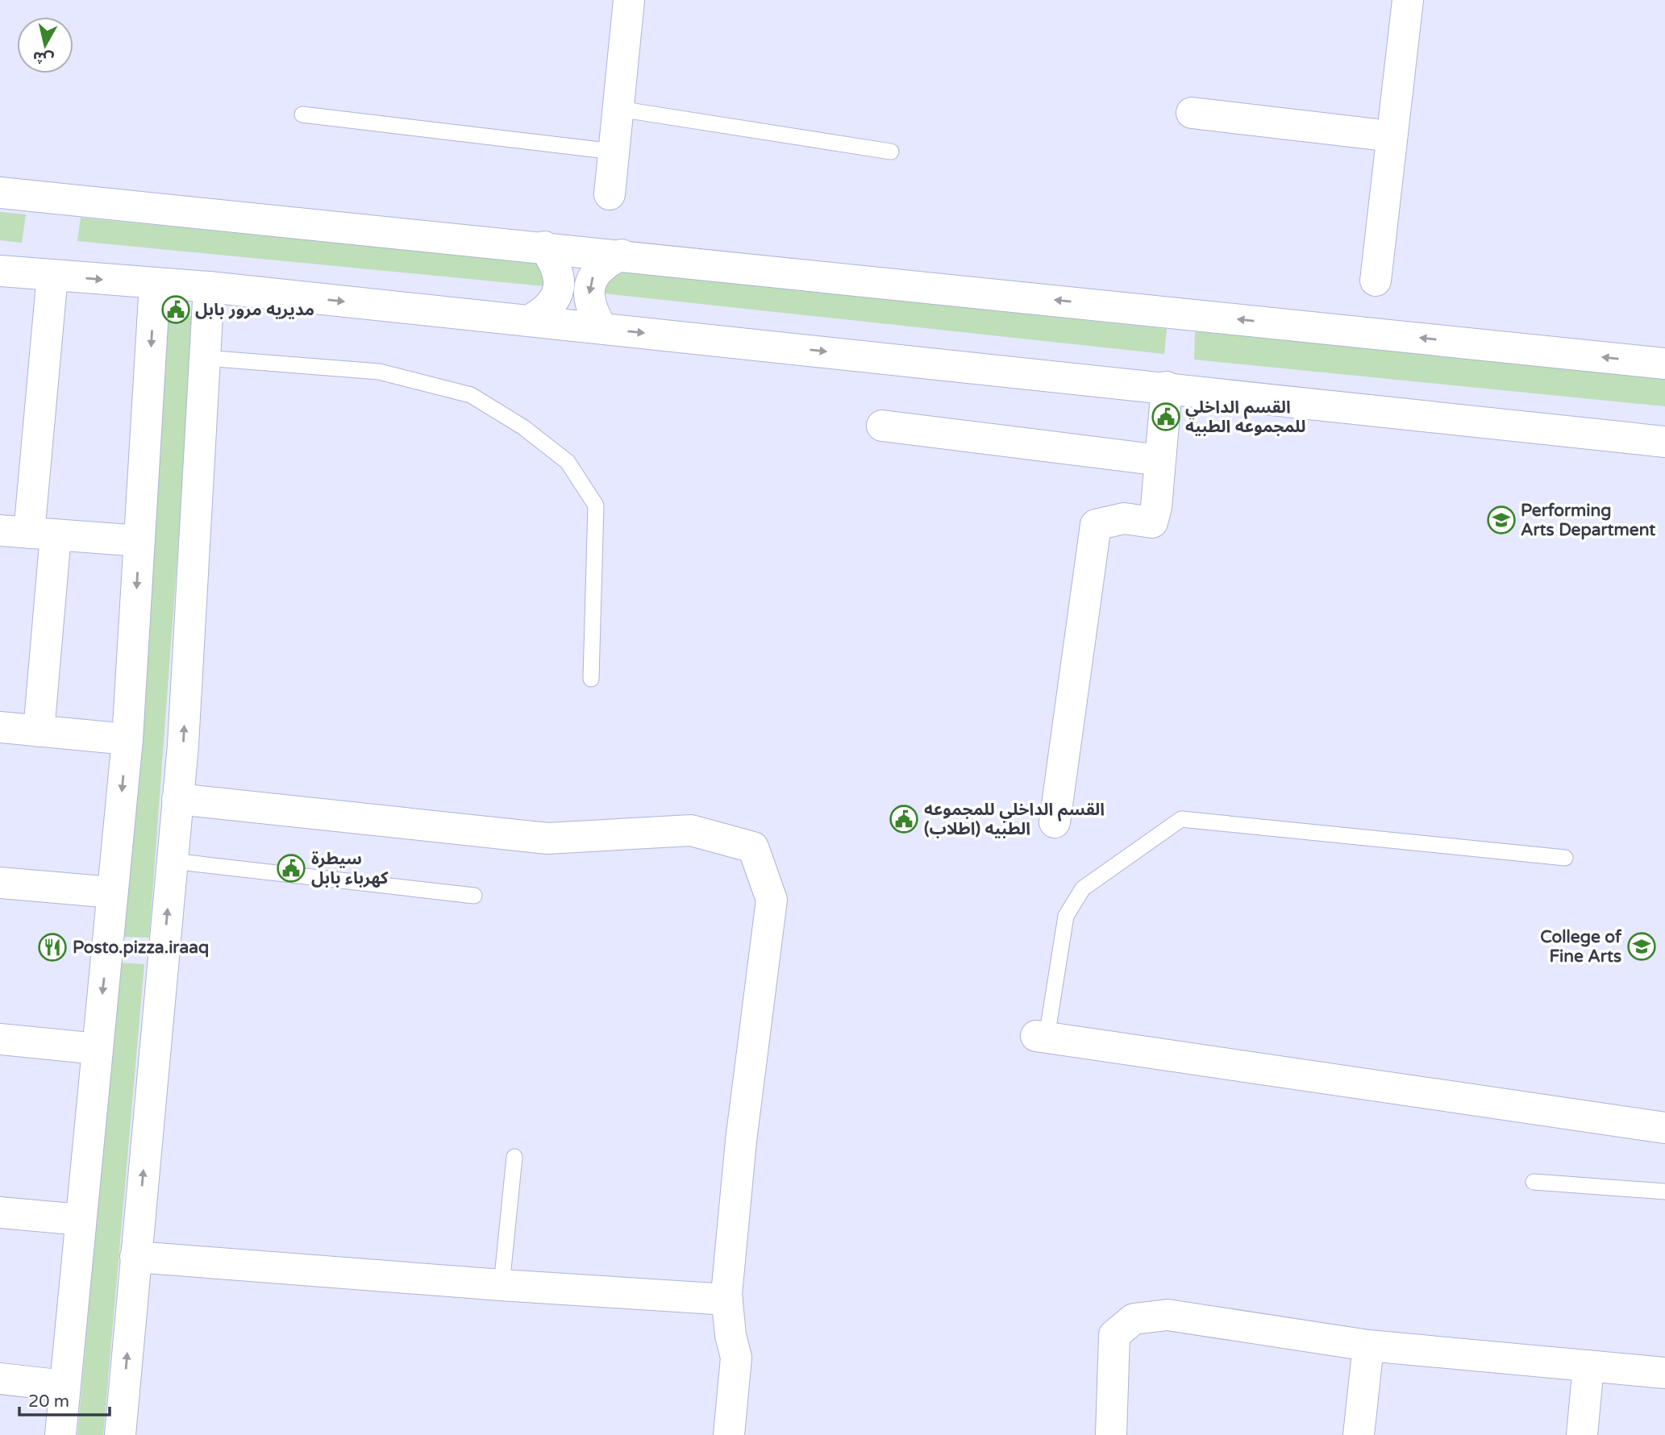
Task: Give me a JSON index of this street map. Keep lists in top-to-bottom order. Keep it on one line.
{"places":{"public building":["مديريه مرور بابل","القسم الداخلي للمجموعه الطبيه","القسم الداخلي للمجموعه الطبيه (اطلاب)","سيطرة كهرباء بابل"],"school or university":["Performing Arts Department","College of Fine Arts"],"restaurant":["Posto.pizza.iraaq"]},"scale_bar":"20 m","north":"bottom"}
